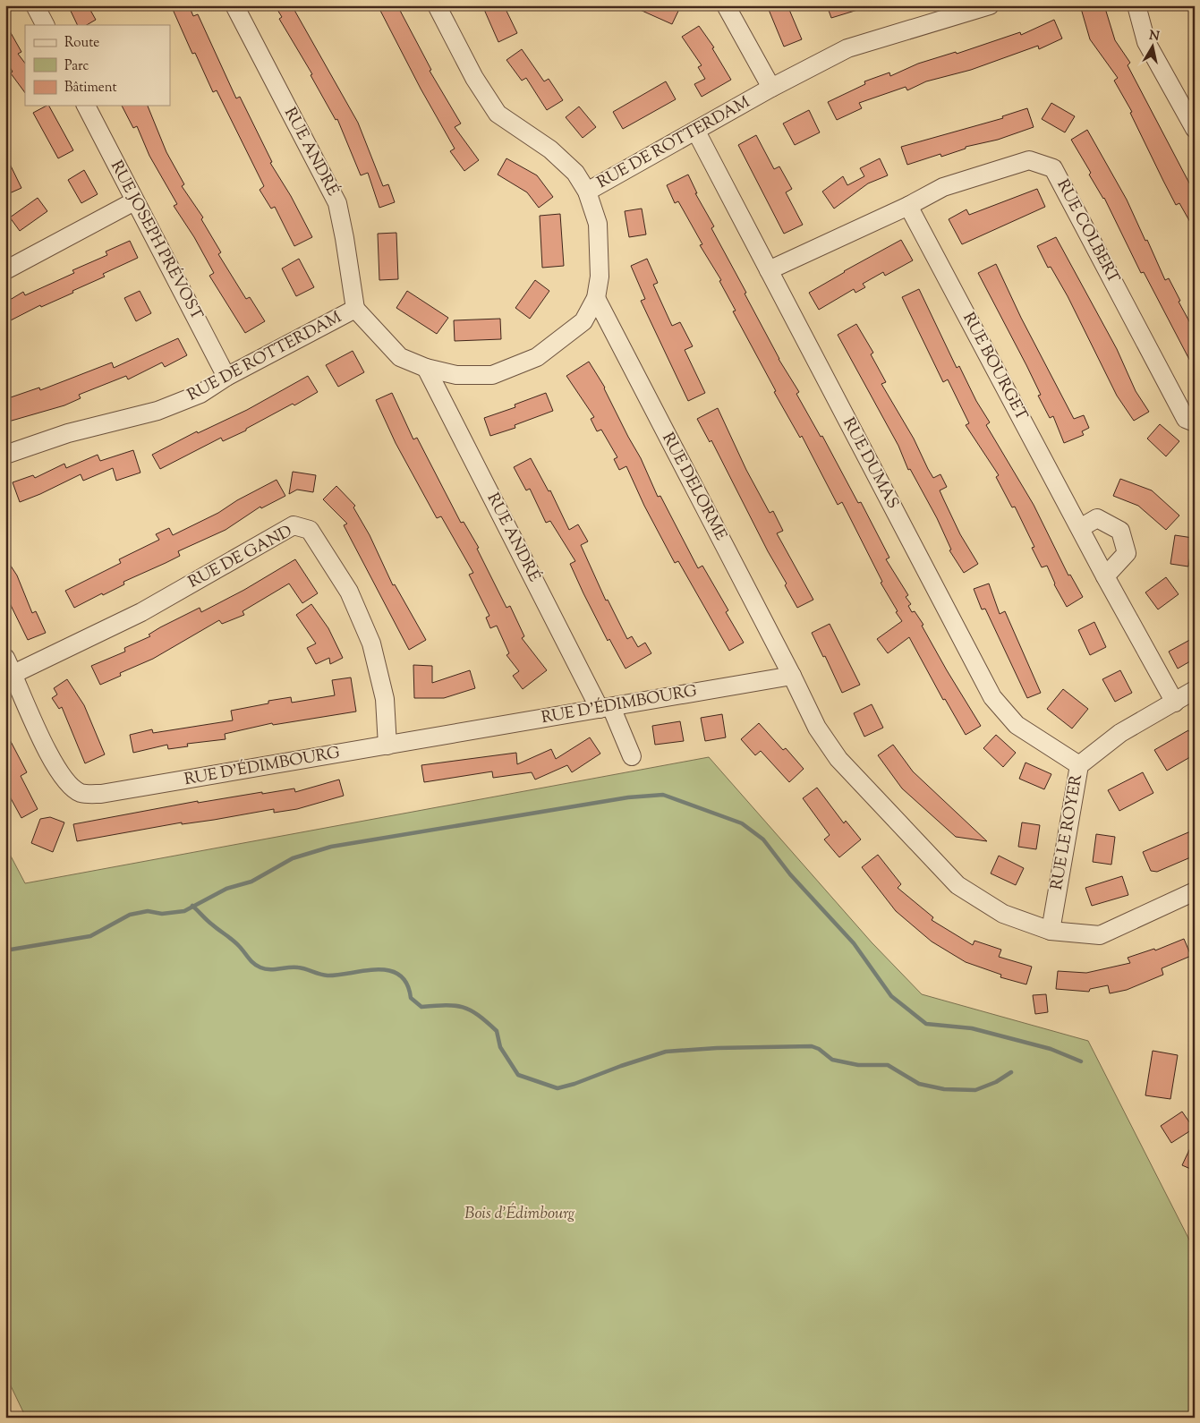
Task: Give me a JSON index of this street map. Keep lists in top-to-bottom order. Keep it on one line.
{"streets":{"street":["RUE DE ROTTERDAM","RUE ANDRÉ","RUE COLBERT","RUE JOSEPH PRÉVOST","RUE BOURGET","RUE DUMAS","RUE DELORME","RUE DE GAND","RUE D'ÉDIMBOURG","RUE LE ROYER"]},"crossings":[["RUE DE ROTTERDAM","RUE ANDRÉ"],["RUE DE ROTTERDAM","RUE JOSEPH PRÉVOST"],["RUE DE ROTTERDAM","RUE DUMAS"],["RUE DE ROTTERDAM","RUE DELORME"],["RUE ANDRÉ","RUE D'ÉDIMBOURG"],["RUE COLBERT","RUE BOURGET"],["RUE COLBERT","RUE DUMAS"],["RUE BOURGET","RUE LE ROYER"],["RUE DUMAS","RUE LE ROYER"],["RUE DELORME","RUE D'ÉDIMBOURG"],["RUE DE GAND","RUE D'ÉDIMBOURG"]],"parks":["Bois d'Édimbourg"],"legend":["Route","Parc","Bâtiment"],"north":"top"}
